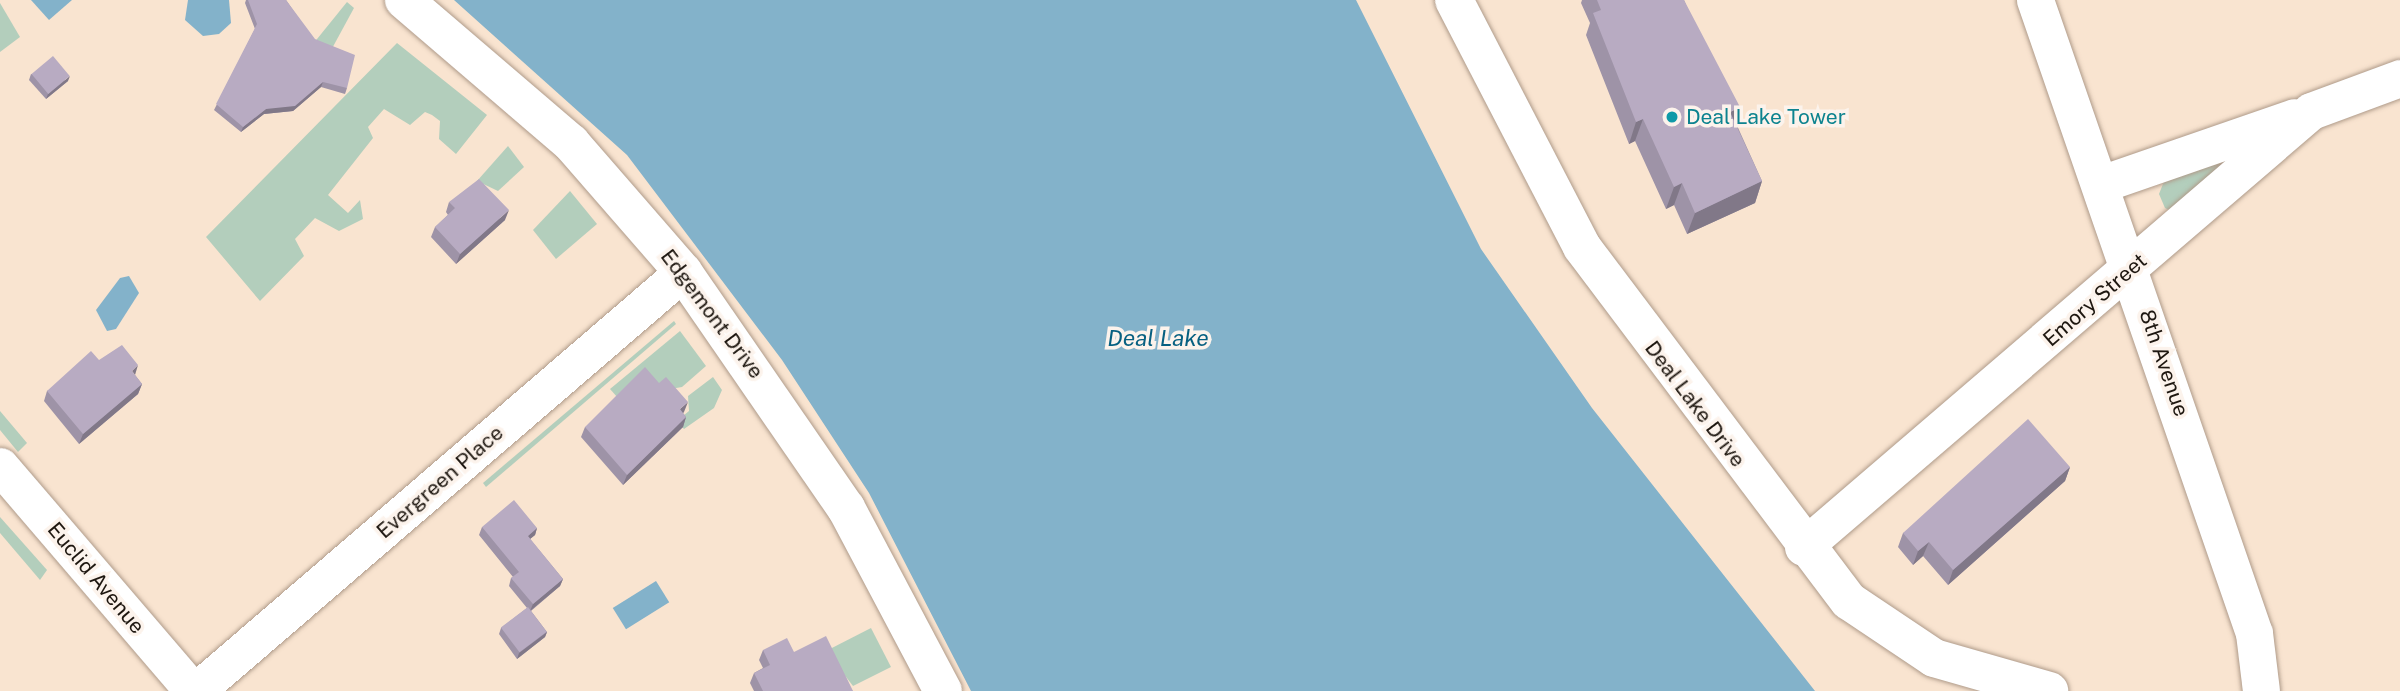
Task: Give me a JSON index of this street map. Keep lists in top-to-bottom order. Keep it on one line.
{"streets":{"main road":["Edgemont Drive","Deal Lake Drive"],"street":["Emory Street","8th Avenue","Evergreen Place","Euclid Avenue"]},"crossings":[["Emory Street","8th Avenue"],["Emory Street","Deal Lake Drive"],["Edgemont Drive","Evergreen Place"],["Evergreen Place","Euclid Avenue"]],"water":["Deal Lake"],"places":["Deal Lake Tower"]}
